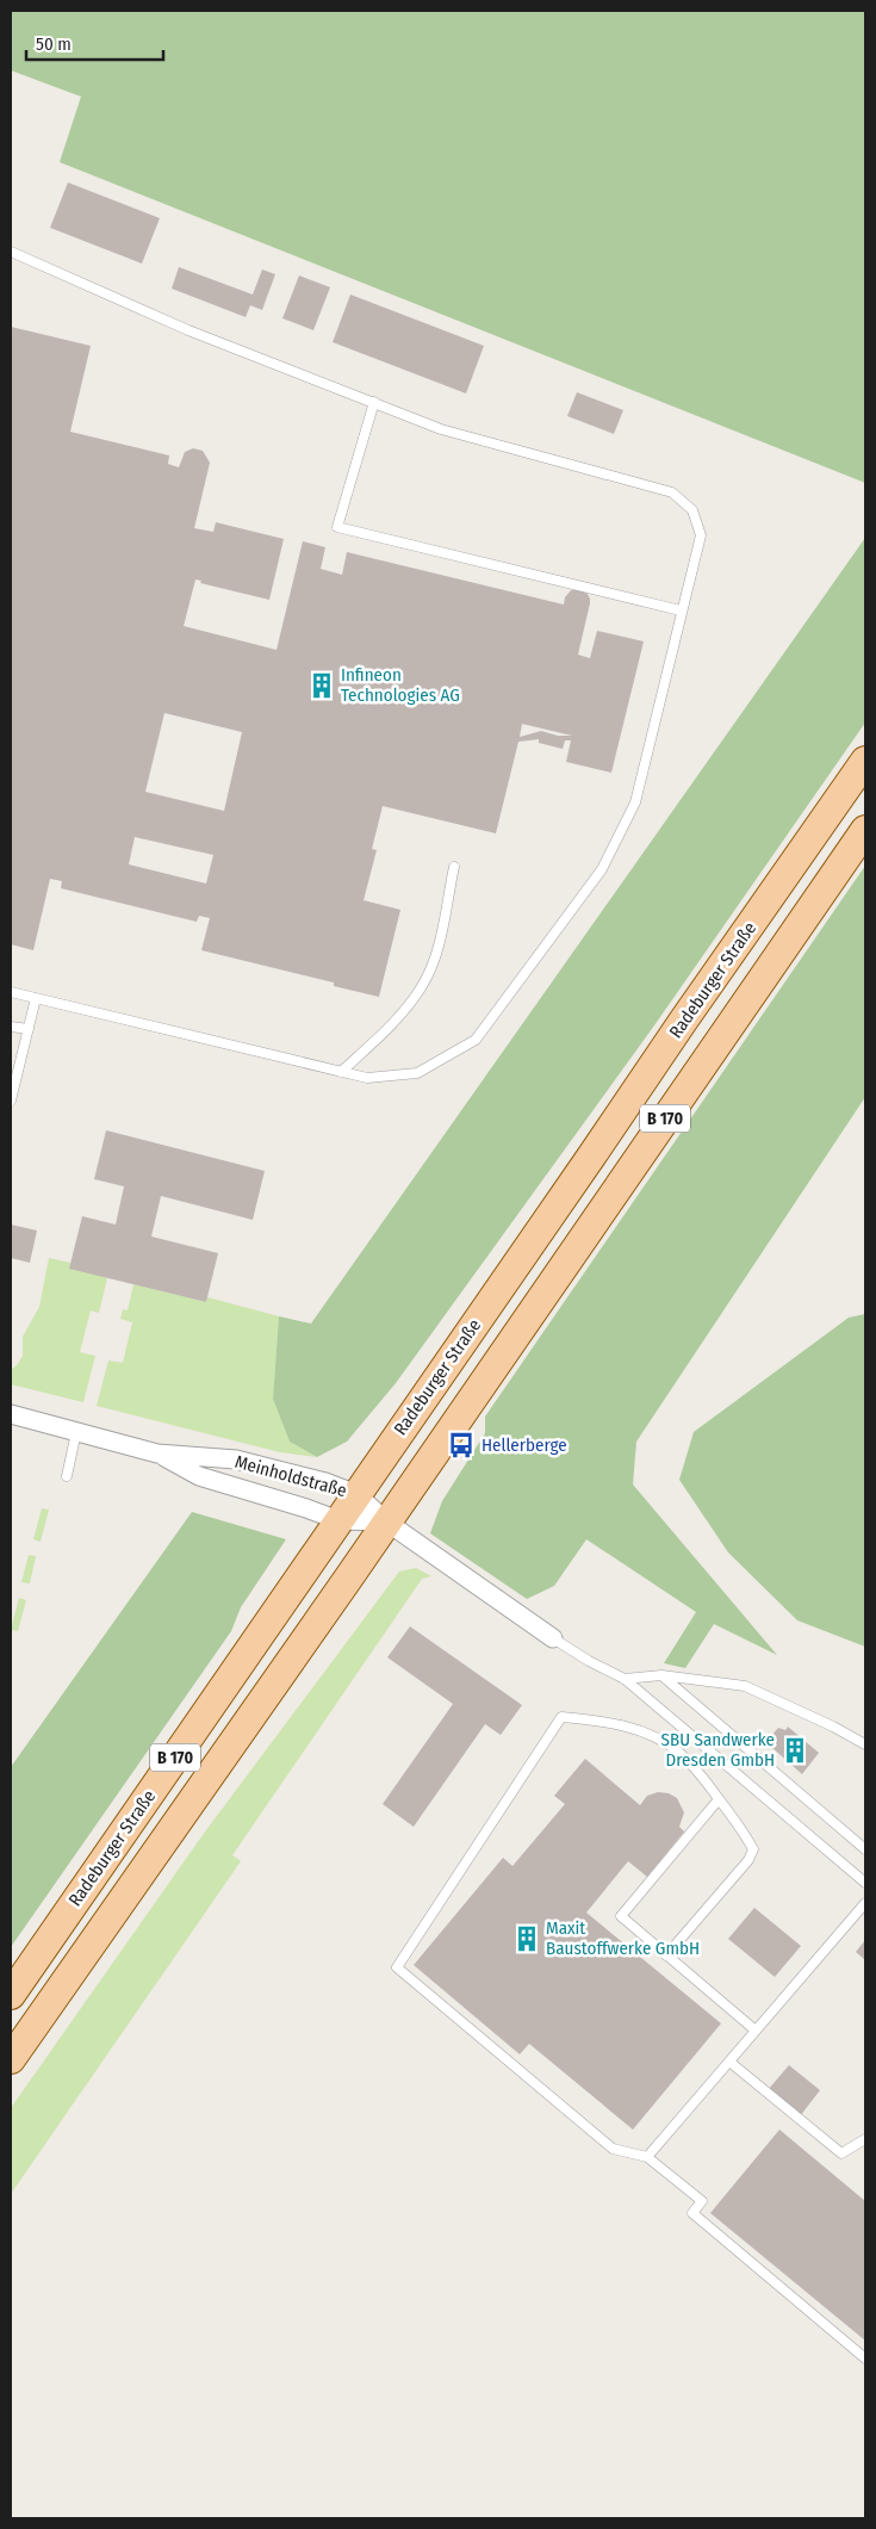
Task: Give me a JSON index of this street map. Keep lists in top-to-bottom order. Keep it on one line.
{"streets":{"main road":["Radeburger Straße","B 170"],"street":["Meinholdstraße"]},"crossings":[["Radeburger Straße","Meinholdstraße"],["B 170","Meinholdstraße"]],"places":{"building":["Infineon Technologies AG","SBU Sandwerke Dresden GmbH","Maxit Baustoffwerke GmbH"],"bus stop":["Hellerberge"]},"scale_bar":"50 m"}
